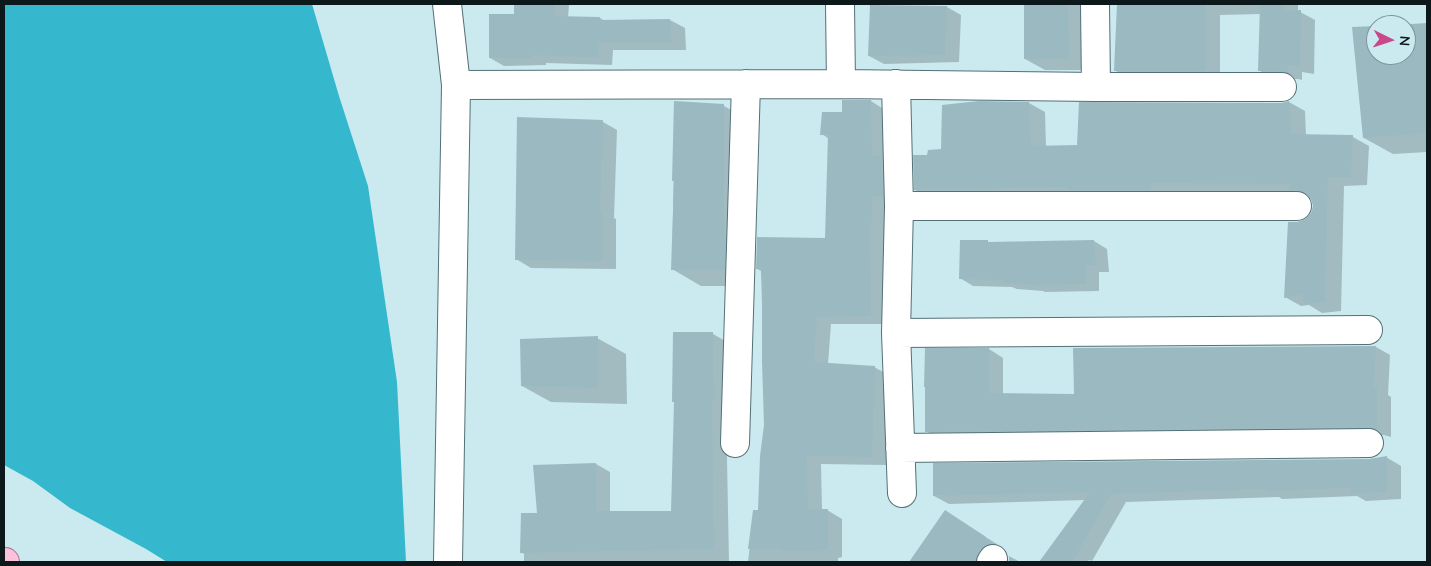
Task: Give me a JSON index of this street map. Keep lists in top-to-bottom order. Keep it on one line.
{"north":"right"}
